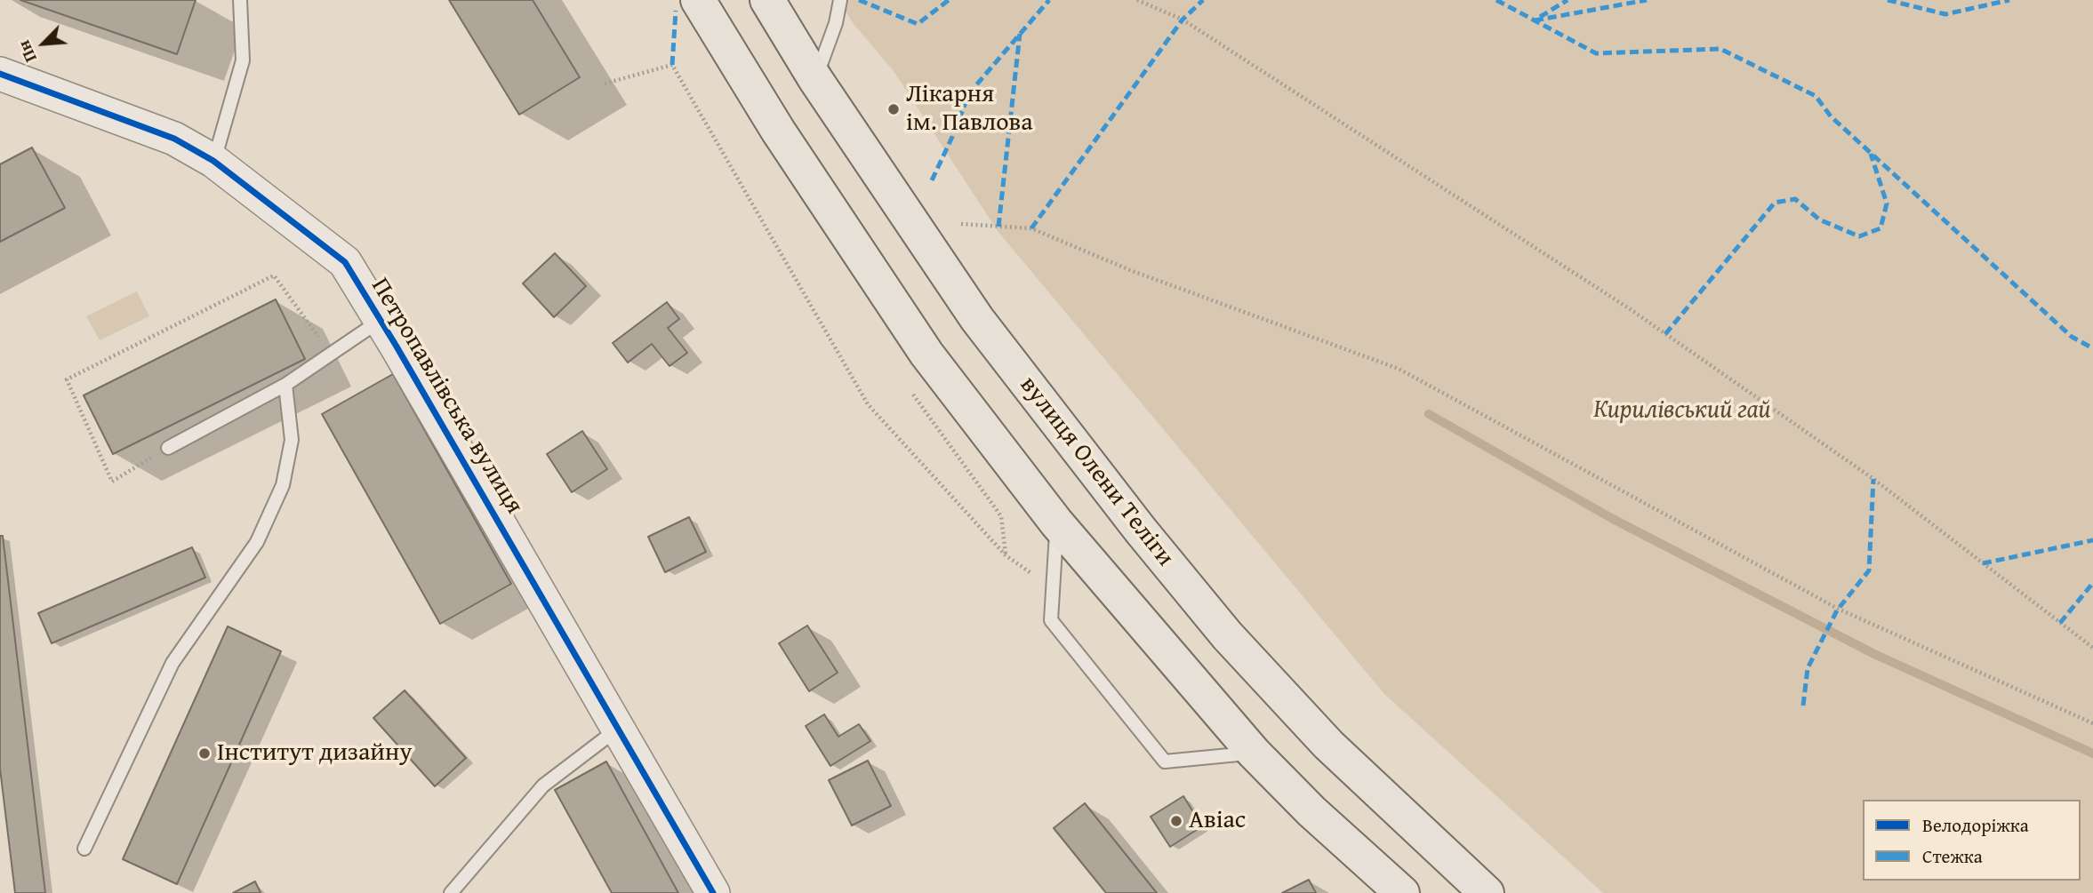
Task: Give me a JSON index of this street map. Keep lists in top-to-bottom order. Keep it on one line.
{"streets":{"main road":["вулиця Олени Теліги"],"street":["Петропавлівська вулиця"]},"parks":["Кирилівський гай"],"places":["Лікарня ім. Павлова","Інститут дизайну","Авіас"],"legend":["Велодоріжка","Стежка"],"north":"bottom left"}
